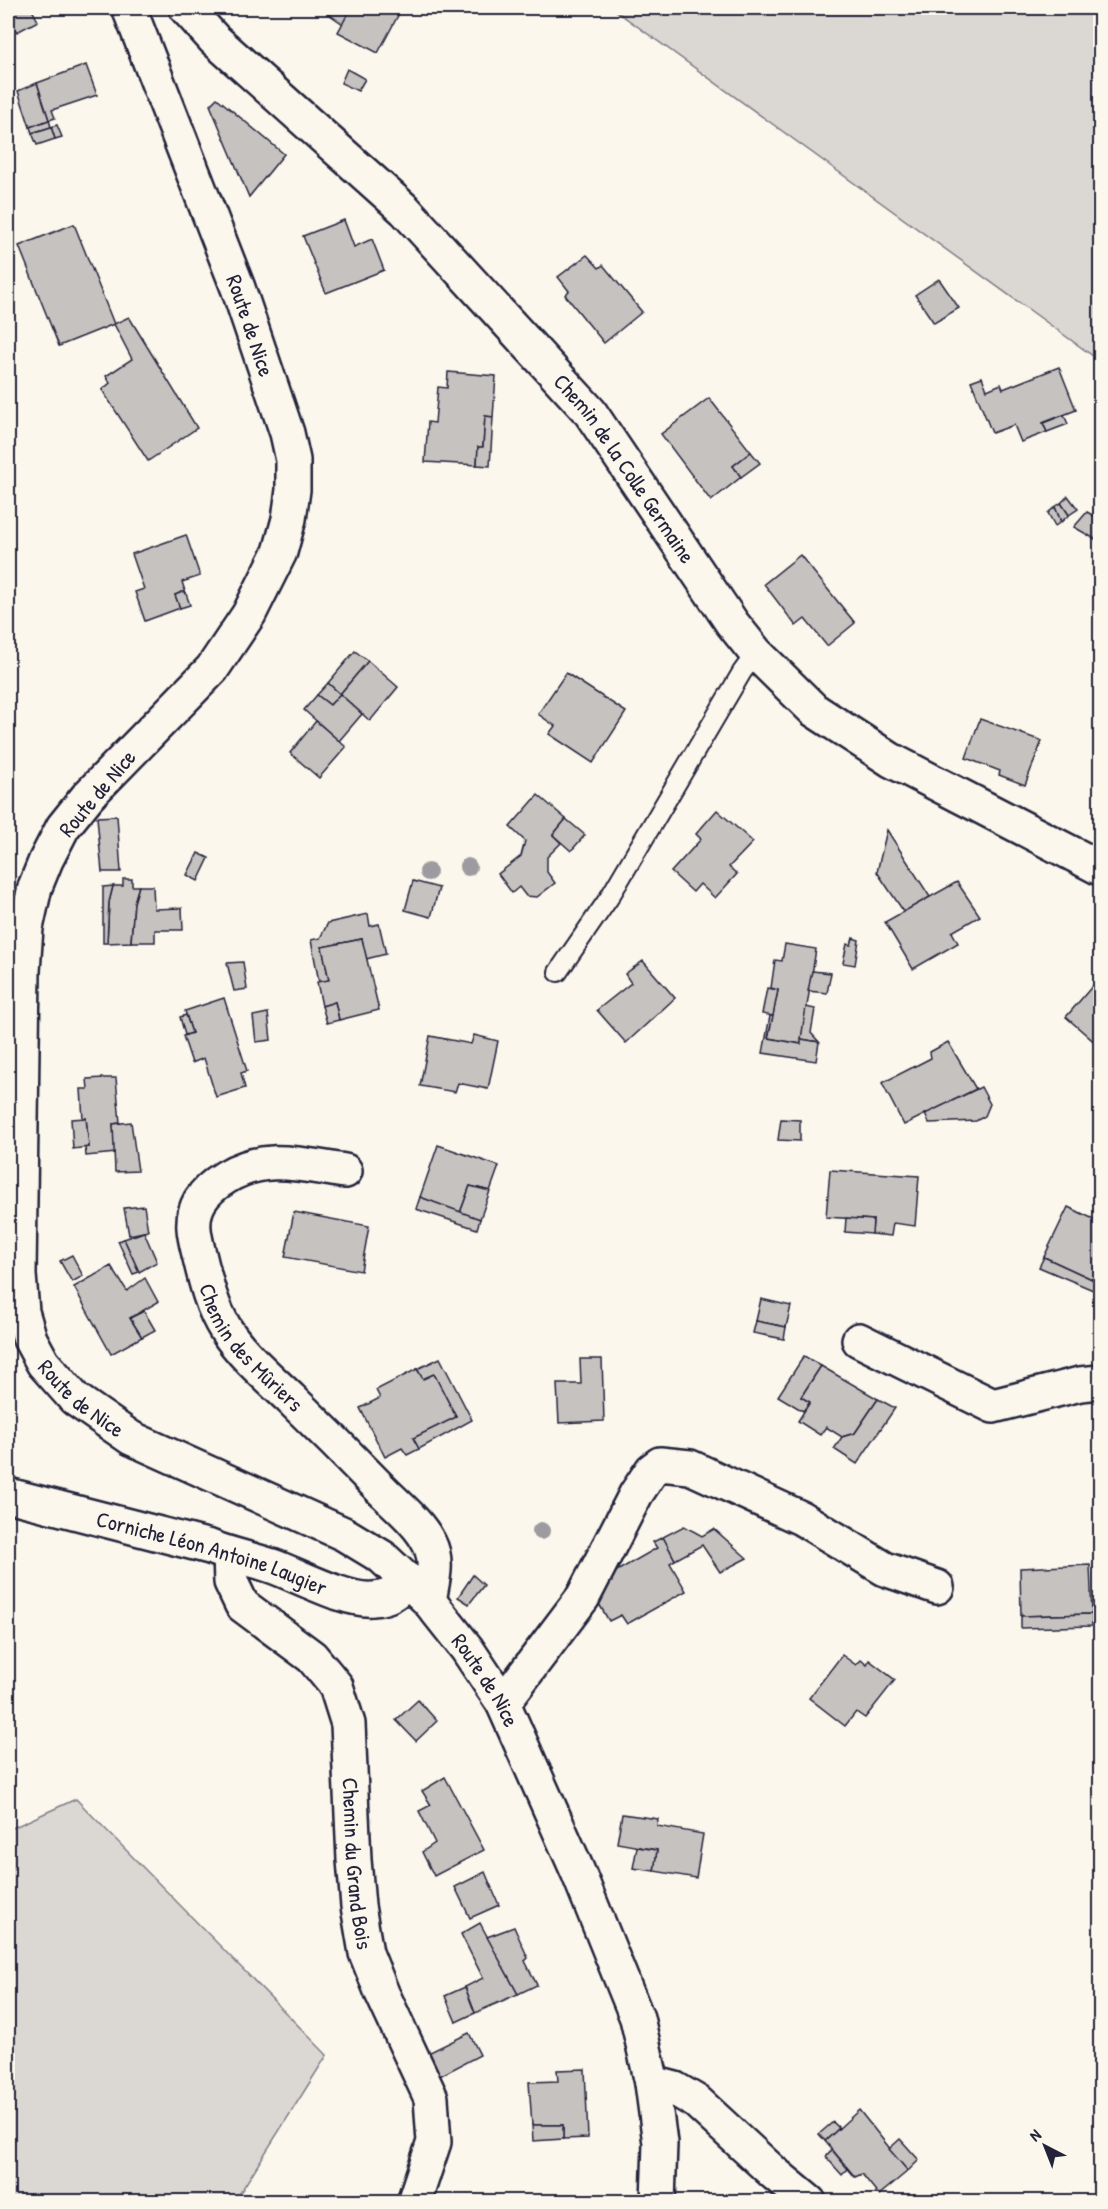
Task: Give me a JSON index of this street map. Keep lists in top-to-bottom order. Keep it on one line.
{"streets":{"street":["Route de Nice","Chemin de la Colle Germaine","Chemin des Mûriers","Corniche Léon Antoine Laugier","Chemin du Grand Bois"]},"crossings":[["Route de Nice","Chemin des Mûriers"],["Route de Nice","Corniche Léon Antoine Laugier"],["Chemin des Mûriers","Corniche Léon Antoine Laugier"],["Corniche Léon Antoine Laugier","Chemin du Grand Bois"]],"north":"top left"}
